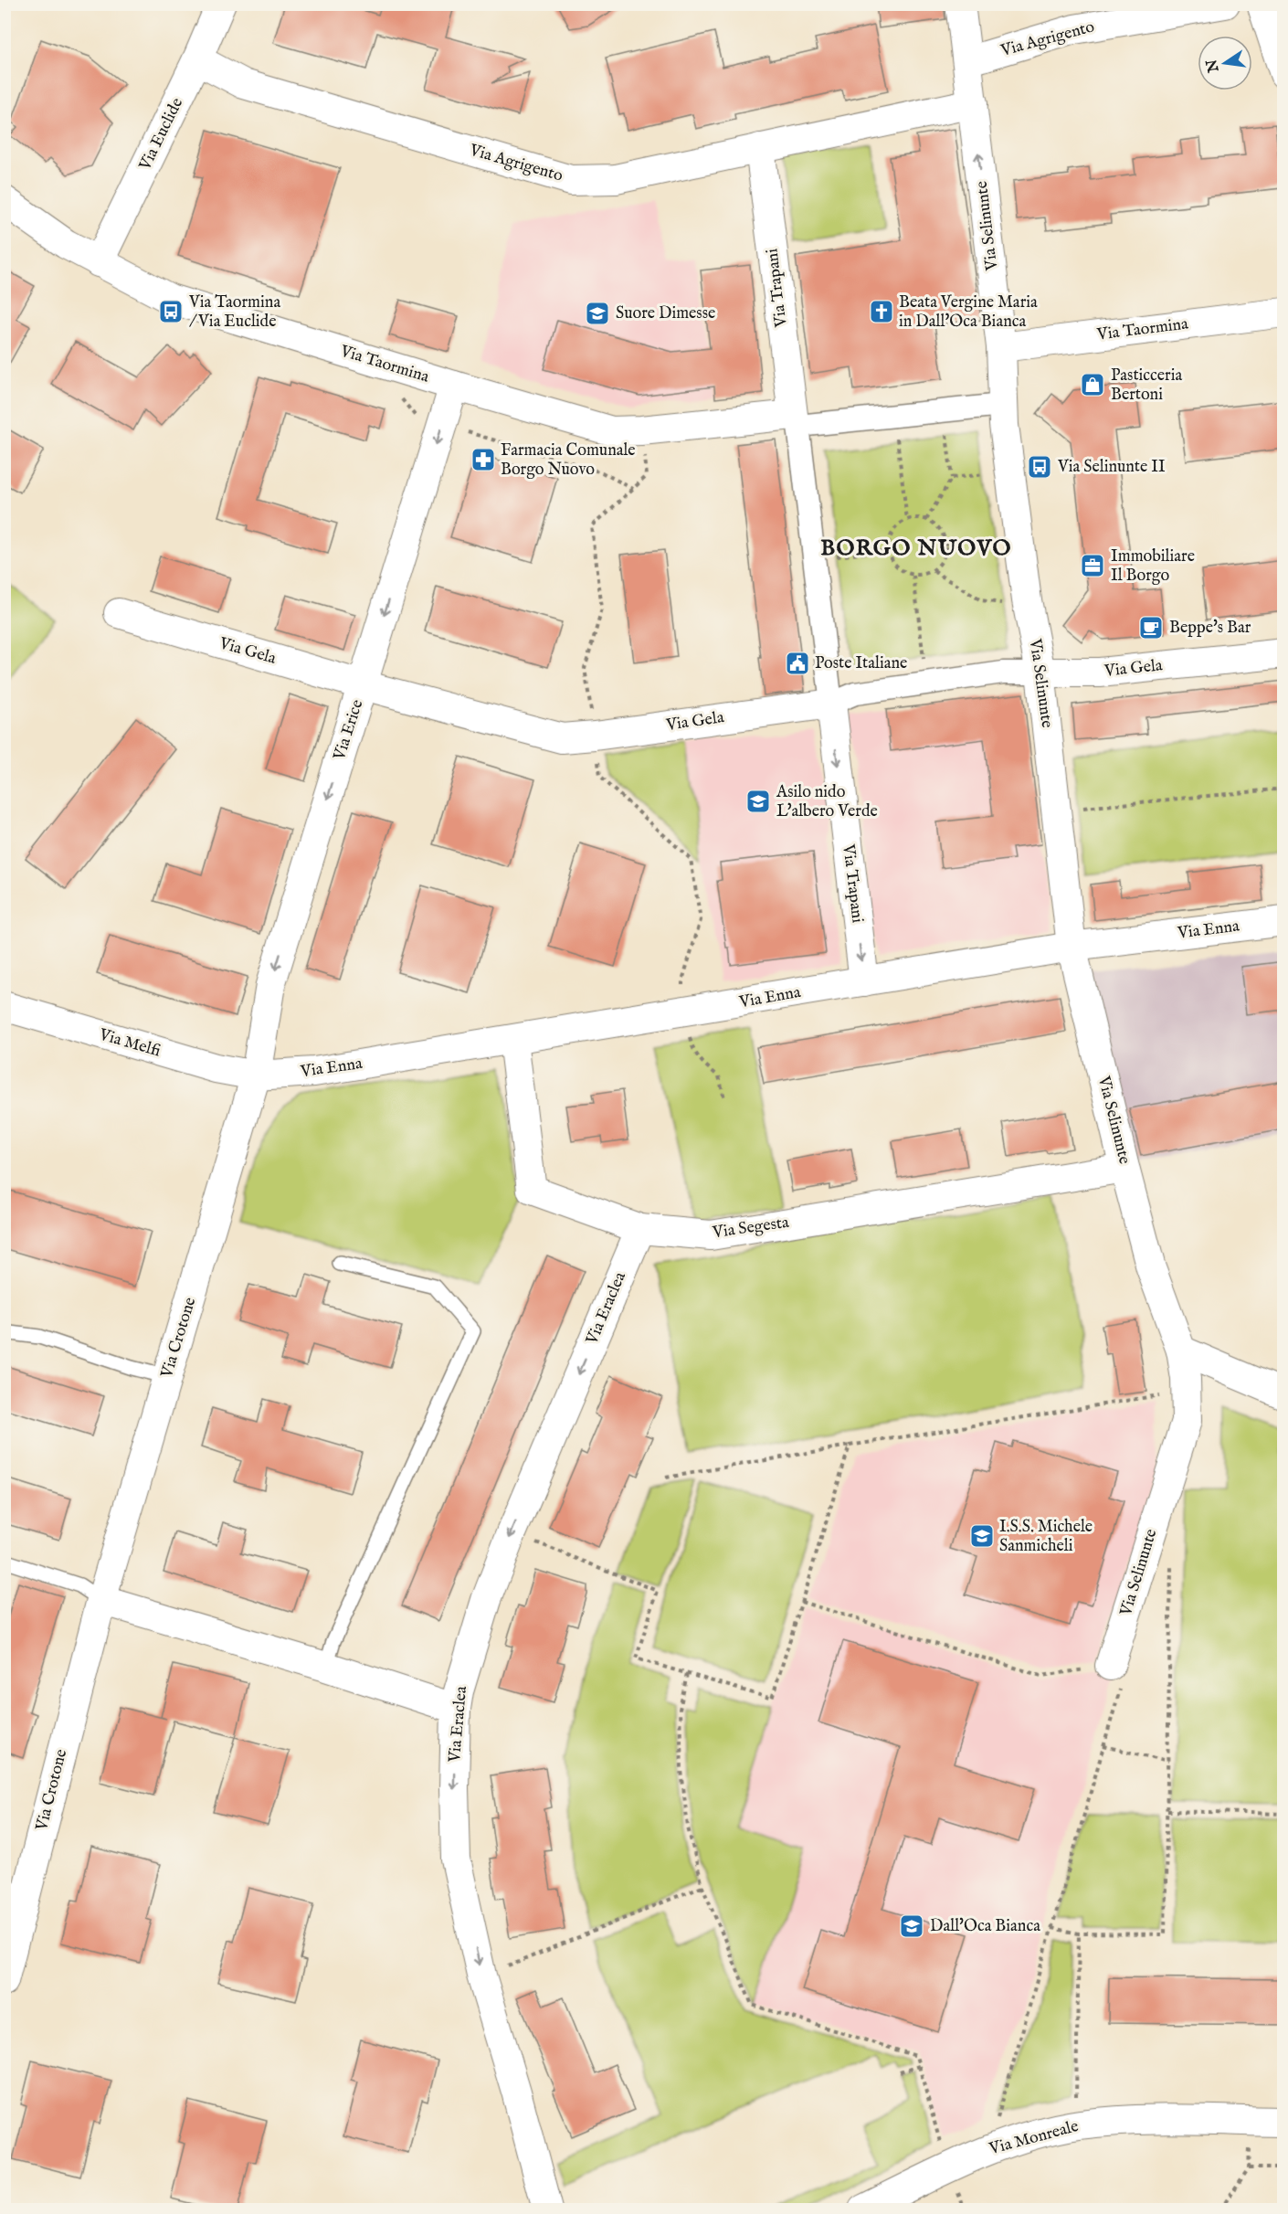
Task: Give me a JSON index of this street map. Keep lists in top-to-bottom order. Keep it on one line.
{"streets":{"street":["Via Agrigento","Via Euclide","Via Selinunte","Via Trapani","Via Taormina","Via Gela","Via Erice","Via Enna","Via Melfi","Via Segesta","Via Eraclea","Via Crotone","Via Monreale"]},"crossings":[["Via Agrigento","Via Euclide"],["Via Agrigento","Via Selinunte"],["Via Agrigento","Via Trapani"],["Via Euclide","Via Taormina"],["Via Selinunte","Via Taormina"],["Via Selinunte","Via Gela"],["Via Selinunte","Via Enna"],["Via Selinunte","Via Segesta"],["Via Trapani","Via Taormina"],["Via Trapani","Via Gela"],["Via Trapani","Via Enna"],["Via Taormina","Via Erice"],["Via Gela","Via Erice"],["Via Erice","Via Enna"],["Via Erice","Via Melfi"],["Via Erice","Via Crotone"],["Via Enna","Via Melfi"],["Via Enna","Via Segesta"],["Via Enna","Via Crotone"],["Via Melfi","Via Crotone"],["Via Segesta","Via Eraclea"]],"one_way":["Via Erice","Via Eraclea"],"districts":["BORGO NUOVO"],"places":{"bus stop":["Via Taormina / Via Euclide","Via Selinunte II"],"church":["Beata Vergine Maria in Dall'Oca Bianca"],"school or university":["Suore Dimesse","Asilo nido L'albero Verde","I.S.S. Michele Sanmicheli","Dall'Oca Bianca"],"shop":["Pasticceria Bertoni"],"pharmacy":["Farmacia Comunale Borgo Nuovo"],"office":["Immobiliare Il Borgo"],"cafe":["Beppe's Bar"],"public building":["Poste Italiane"]},"north":"left"}
